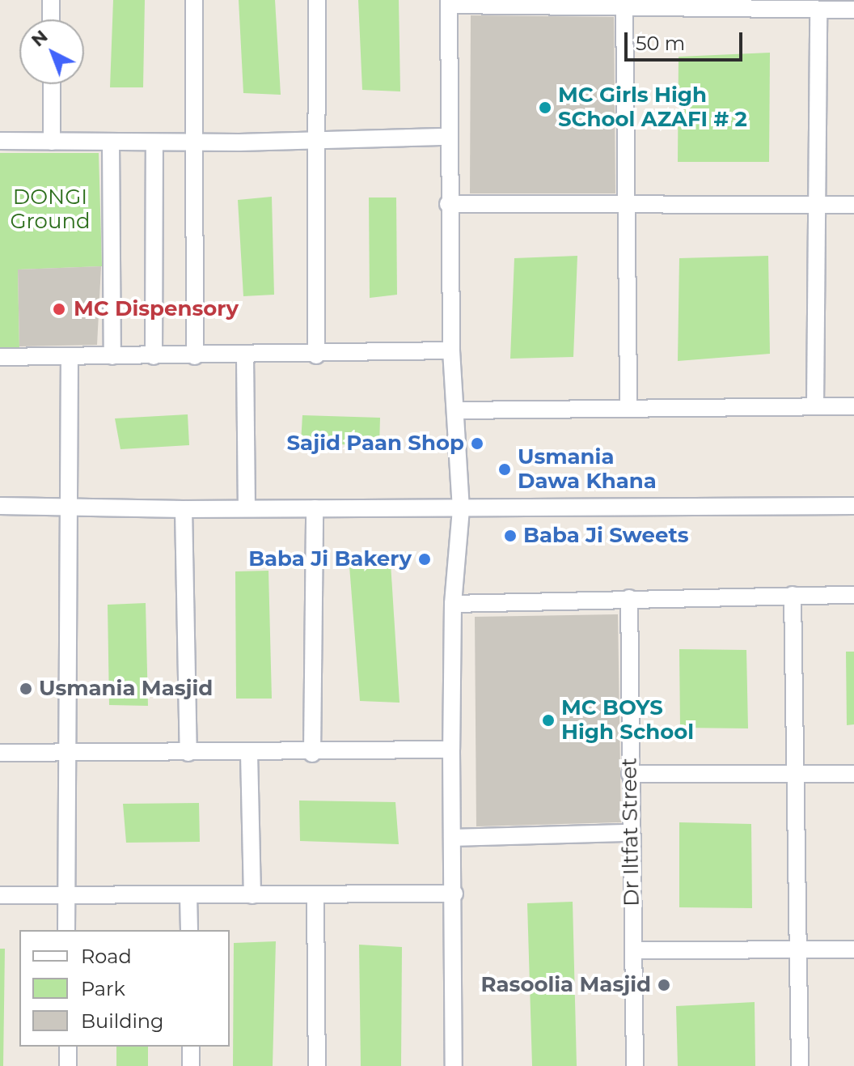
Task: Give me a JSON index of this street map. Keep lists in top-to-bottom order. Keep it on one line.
{"streets":{"street":["Dr Iltfat Street"]},"parks":["DONGI Ground"],"places":["MC Girls High SChool AZAFI # 2","MC Dispensory","Sajid Paan Shop","Usmania Dawa Khana","Baba Ji Sweets","Baba Ji Bakery","Usmania Masjid","MC BOYS High School","Rasoolia Masjid"],"legend":["Road","Park","Building"],"scale_bar":"50 m","north":"top left"}
